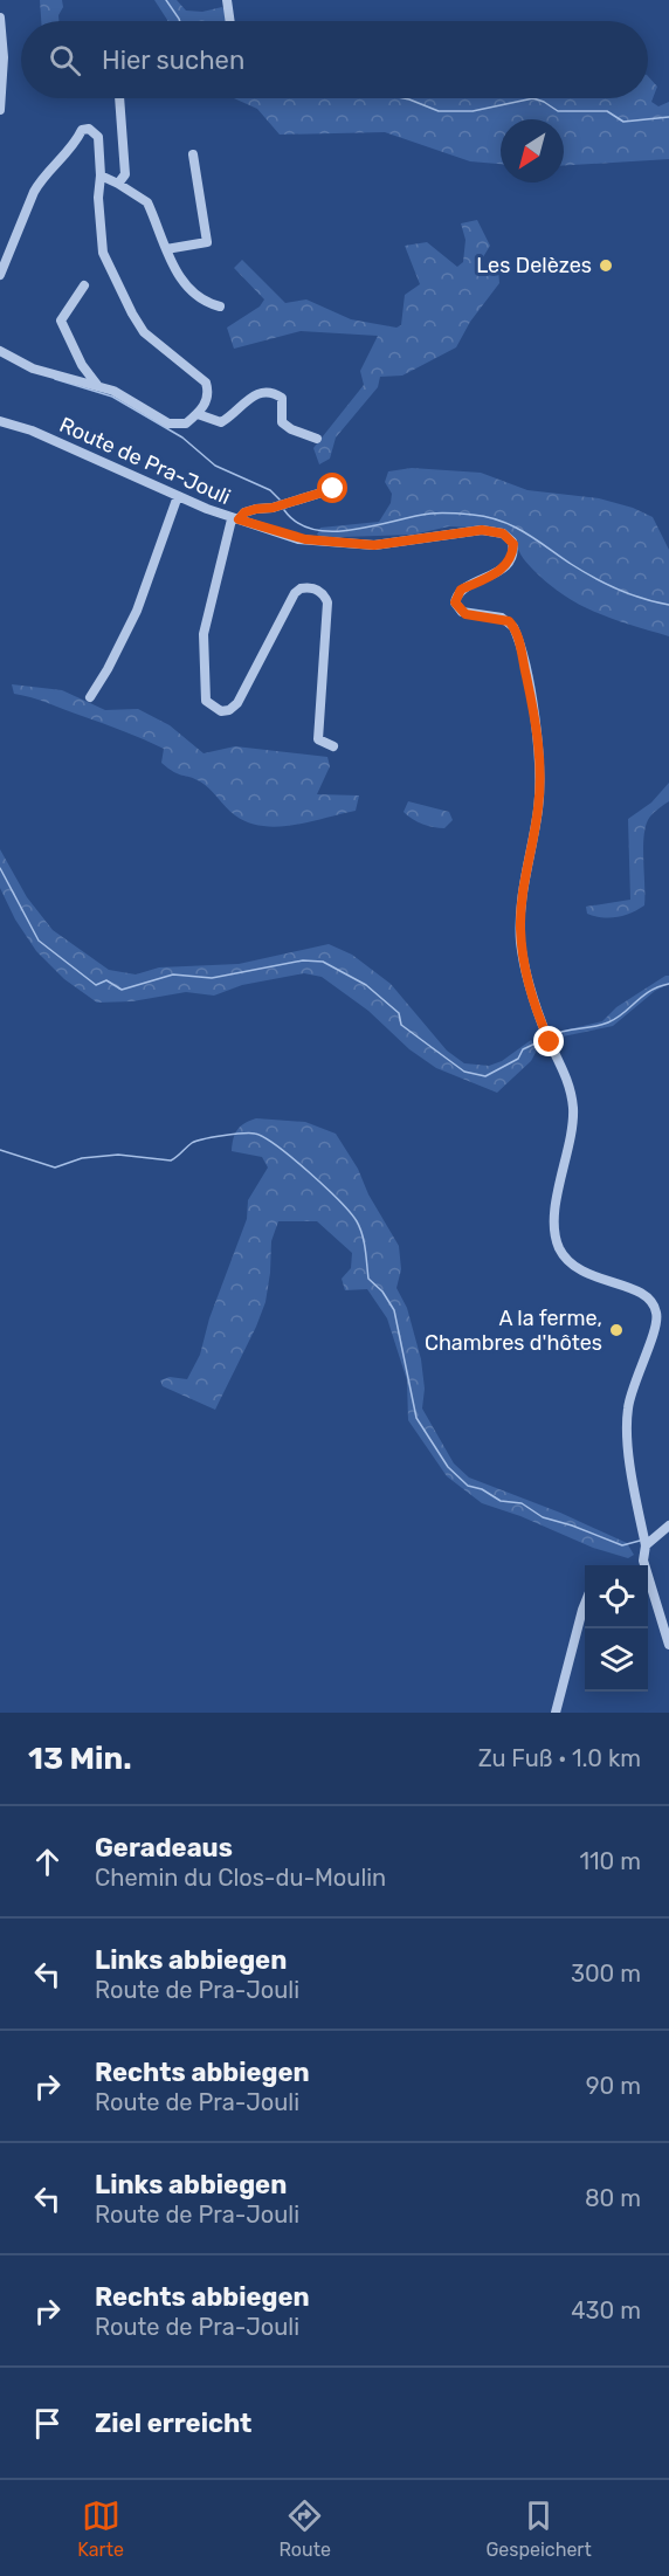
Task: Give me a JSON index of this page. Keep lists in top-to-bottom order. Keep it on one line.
{"streets":{"street":["Route de Pra-Jouli"]},"places":["Les Delèzes","A la ferme, Chambres d'hôtes"],"north":"bottom left","page":{"search":"Hier suchen","heading":["13 Min.","Zu Fuß · 1.0 km"],"list":[["Geradeaus","Chemin du Clos-du-Moulin","110 m"],["Links abbiegen","Route de Pra-Jouli","300 m"],["Rechts abbiegen","Route de Pra-Jouli","90 m"],["Links abbiegen","Route de Pra-Jouli","80 m"],["Rechts abbiegen","Route de Pra-Jouli","430 m"],"Ziel erreicht"],"nav":["Karte","Route","Gespeichert"]}}
